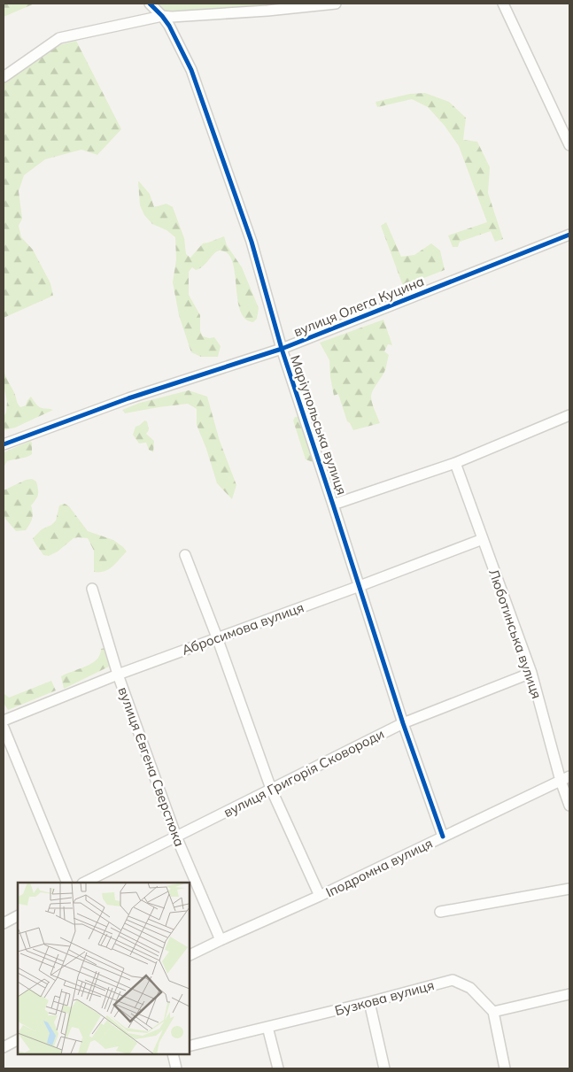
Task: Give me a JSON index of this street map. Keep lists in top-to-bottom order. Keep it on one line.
{"streets":{"street":["вулиця Олега Куцина","Маріупольська вулиця","Абросимова вулиця","Люботинська вулиця","вулиця Євгена Сверстюка","вулиця Григорія Сковороди","Іподромна вулиця","Бузкова вулиця"]},"crossings":[["вулиця Олега Куцина","Маріупольська вулиця"],["Маріупольська вулиця","Абросимова вулиця"],["Маріупольська вулиця","вулиця Григорія Сковороди"],["Маріупольська вулиця","Іподромна вулиця"],["Абросимова вулиця","Люботинська вулиця"],["Абросимова вулиця","вулиця Євгена Сверстюка"],["Люботинська вулиця","вулиця Григорія Сковороди"],["Люботинська вулиця","Іподромна вулиця"],["вулиця Євгена Сверстюка","вулиця Григорія Сковороди"],["вулиця Євгена Сверстюка","Іподромна вулиця"]]}
